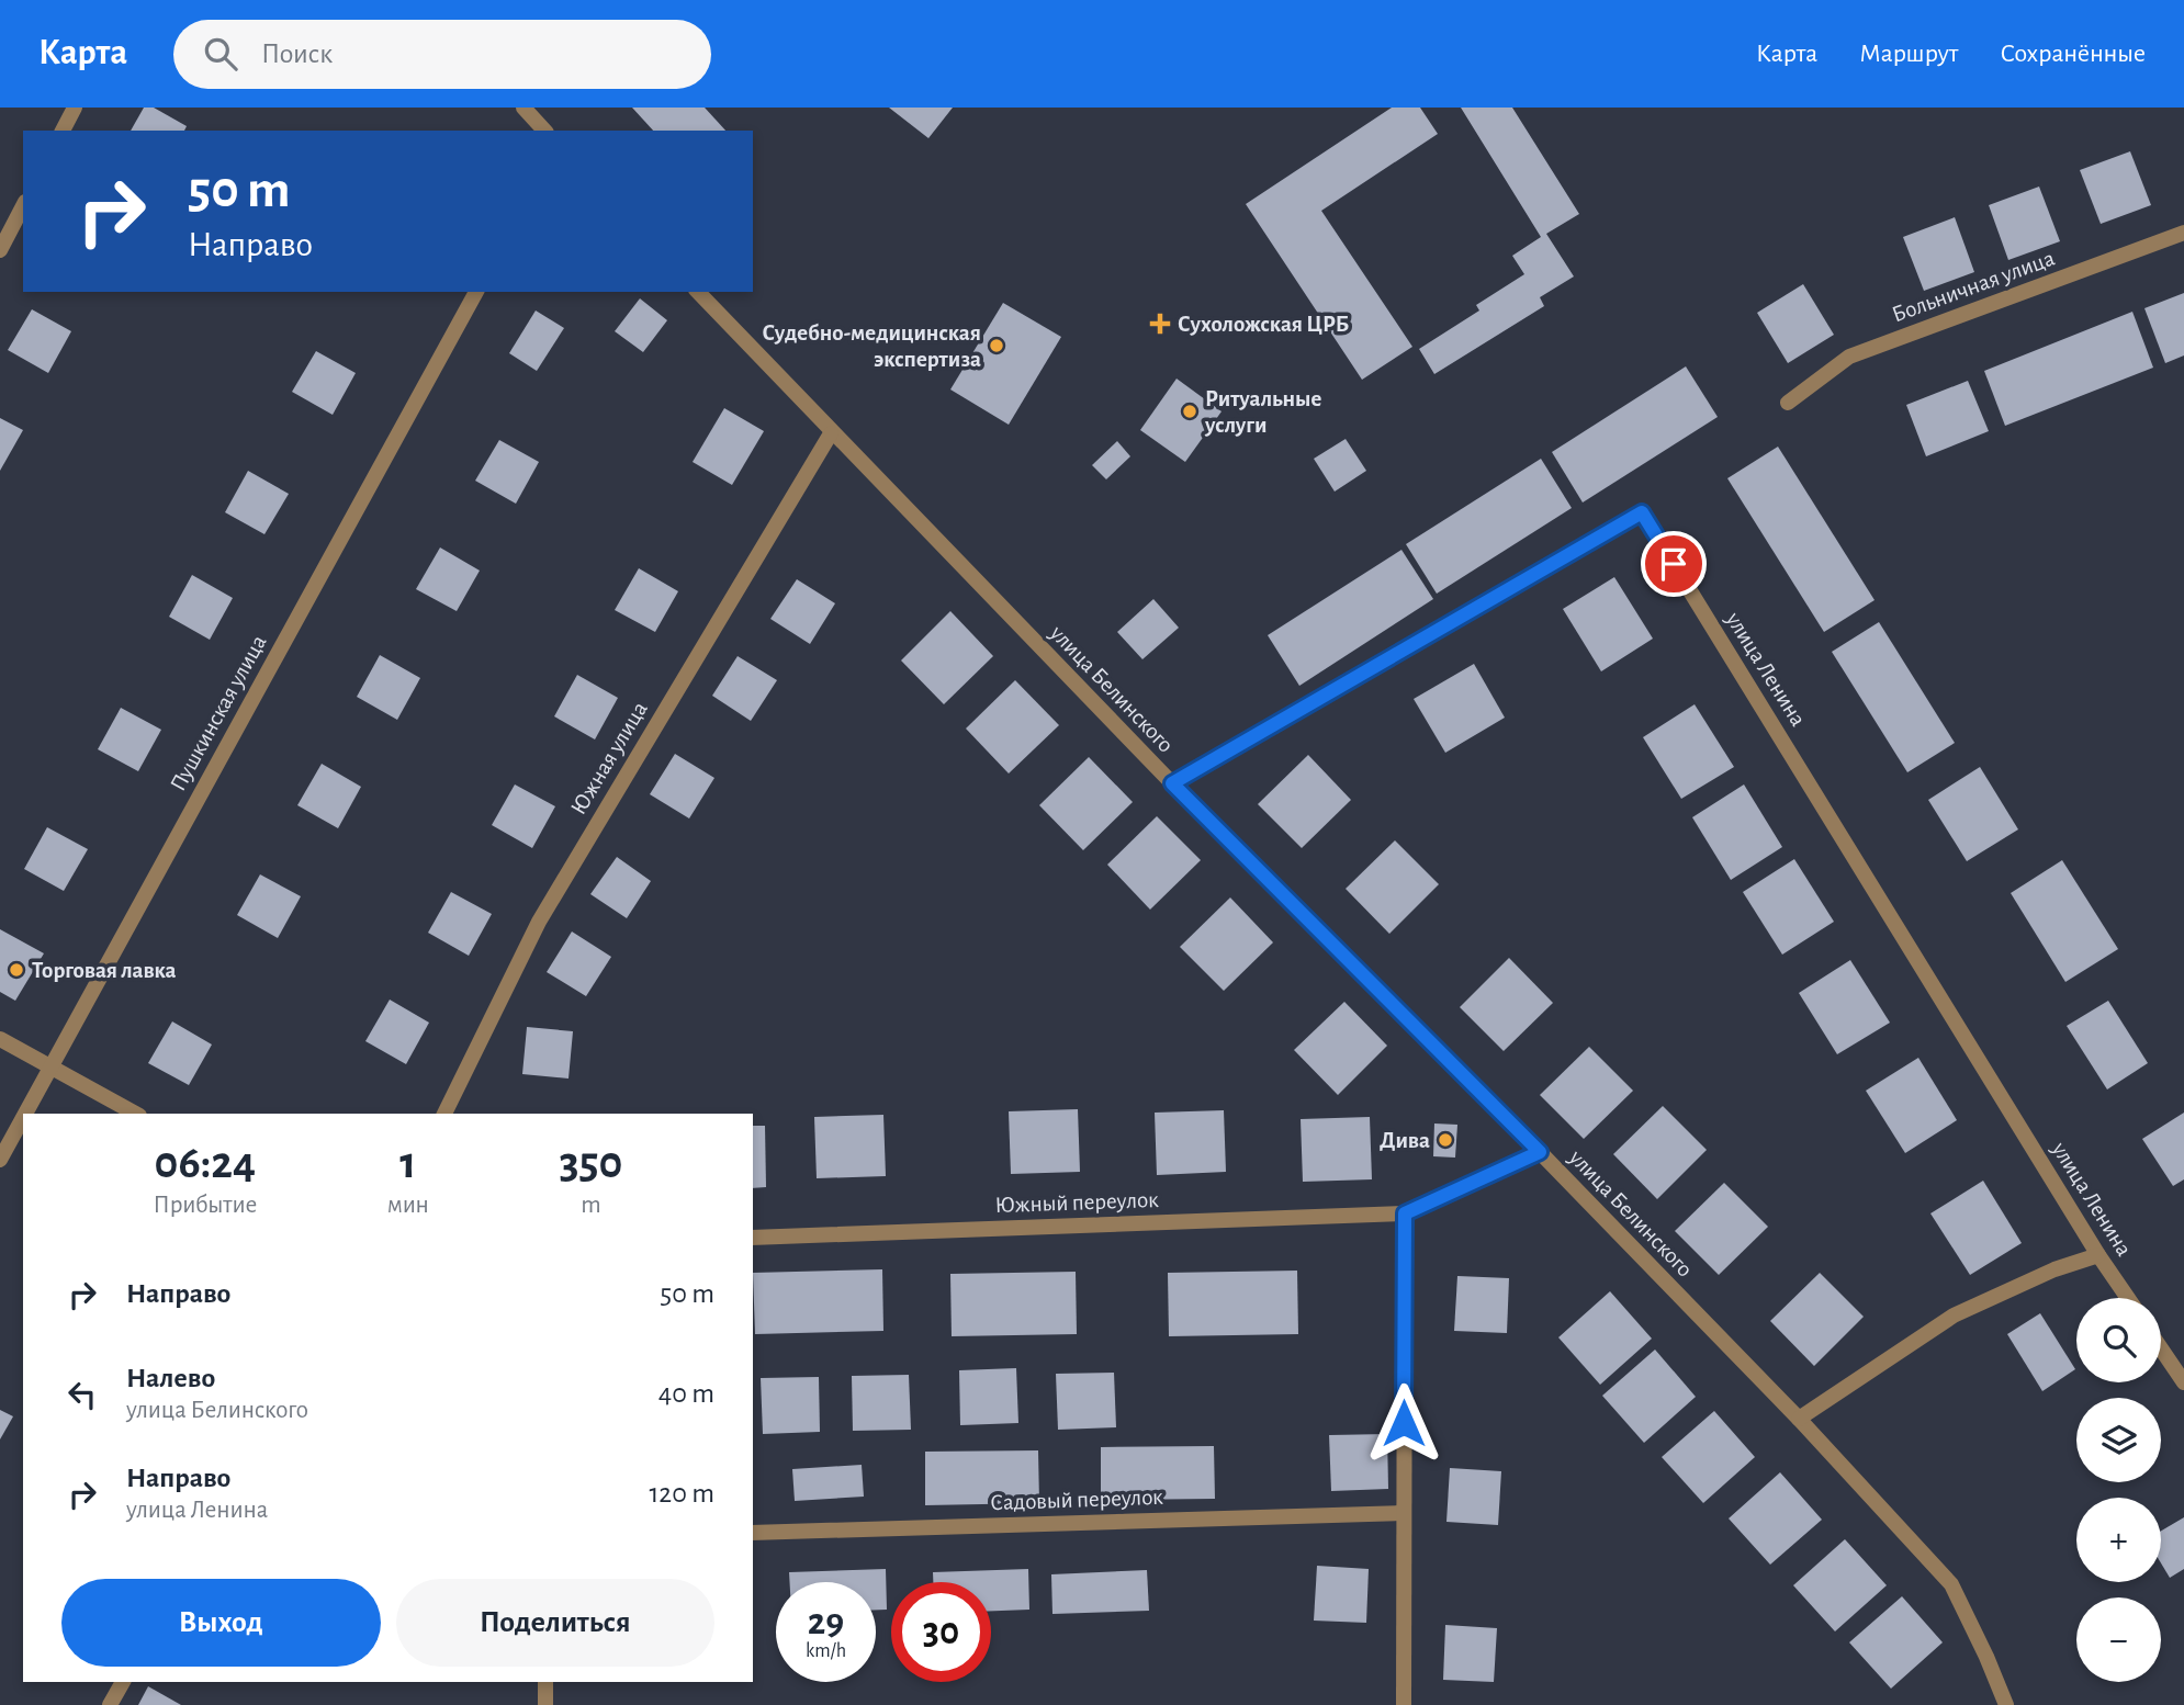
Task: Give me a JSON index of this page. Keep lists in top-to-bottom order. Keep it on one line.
{"streets":{"street":["Больничная улица","улица Ленина","улица Белинского","Пушкинская улица","Южная улица","Южный переулок","Садовый переулок"]},"crossings":[["улица Ленина","улица Белинского"],["улица Белинского","Южная улица"]],"places":{"health":["Сухоложская ЦРБ"],"other":["Судебно-медицинская экспертиза","Ритуальные услуги","Торговая лавка","Дива"]},"page":{"header":"Карта","search":"Поиск","nav":["Карта","Маршрут","Сохранённые"],"turn":["50 m","Направо"],"eta":["06:24","Прибытие","1","мин","350","m"],"list":[{"name":"Направо","value":"50 m"},{"name":"Налево","note":"улица Белинского","value":"40 m"},{"name":"Направо","note":"улица Ленина","value":"120 m"}],"map_buttons":["+","−"],"buttons":["Выход","Поделиться"],"speed":"29 km/h","limit":"30"}}
